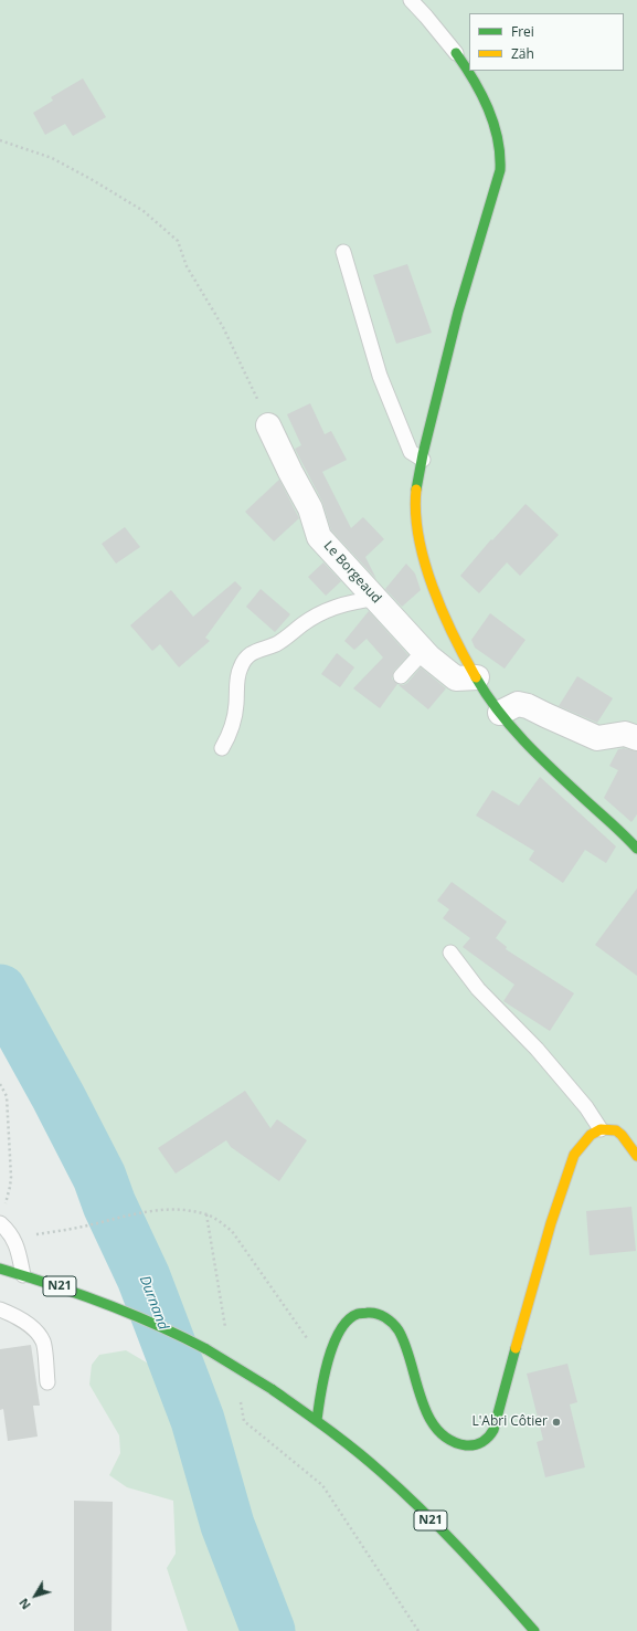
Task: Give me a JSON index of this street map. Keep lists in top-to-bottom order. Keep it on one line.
{"streets":{"street":["Le Borgeaud","N21"]},"water":["Durnand"],"places":["L'Abri Côtier"],"legend":["Frei","Zäh"],"north":"bottom left"}
